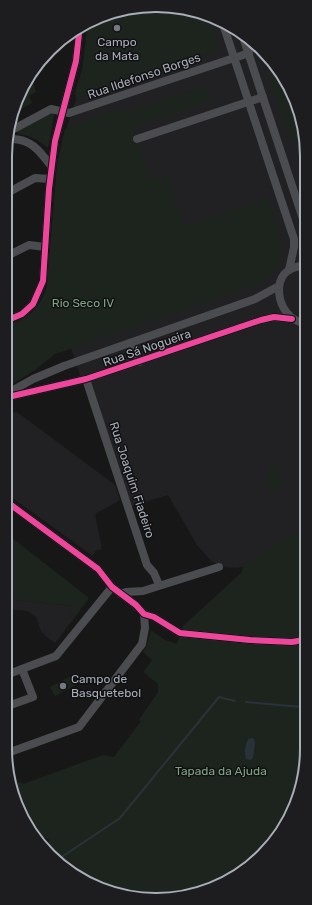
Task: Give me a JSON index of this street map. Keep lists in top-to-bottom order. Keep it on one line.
{"streets":{"street":["Rua Ildefonso Borges","Rua Sá Nogueira","Rua Joaquim Fiadeiro"]},"crossings":[["Rua Sá Nogueira","Rua Joaquim Fiadeiro"]],"parks":["Rio Seco IV","Tapada da Ajuda"],"places":["Campo da Mata","Campo de Basquetebol"]}
